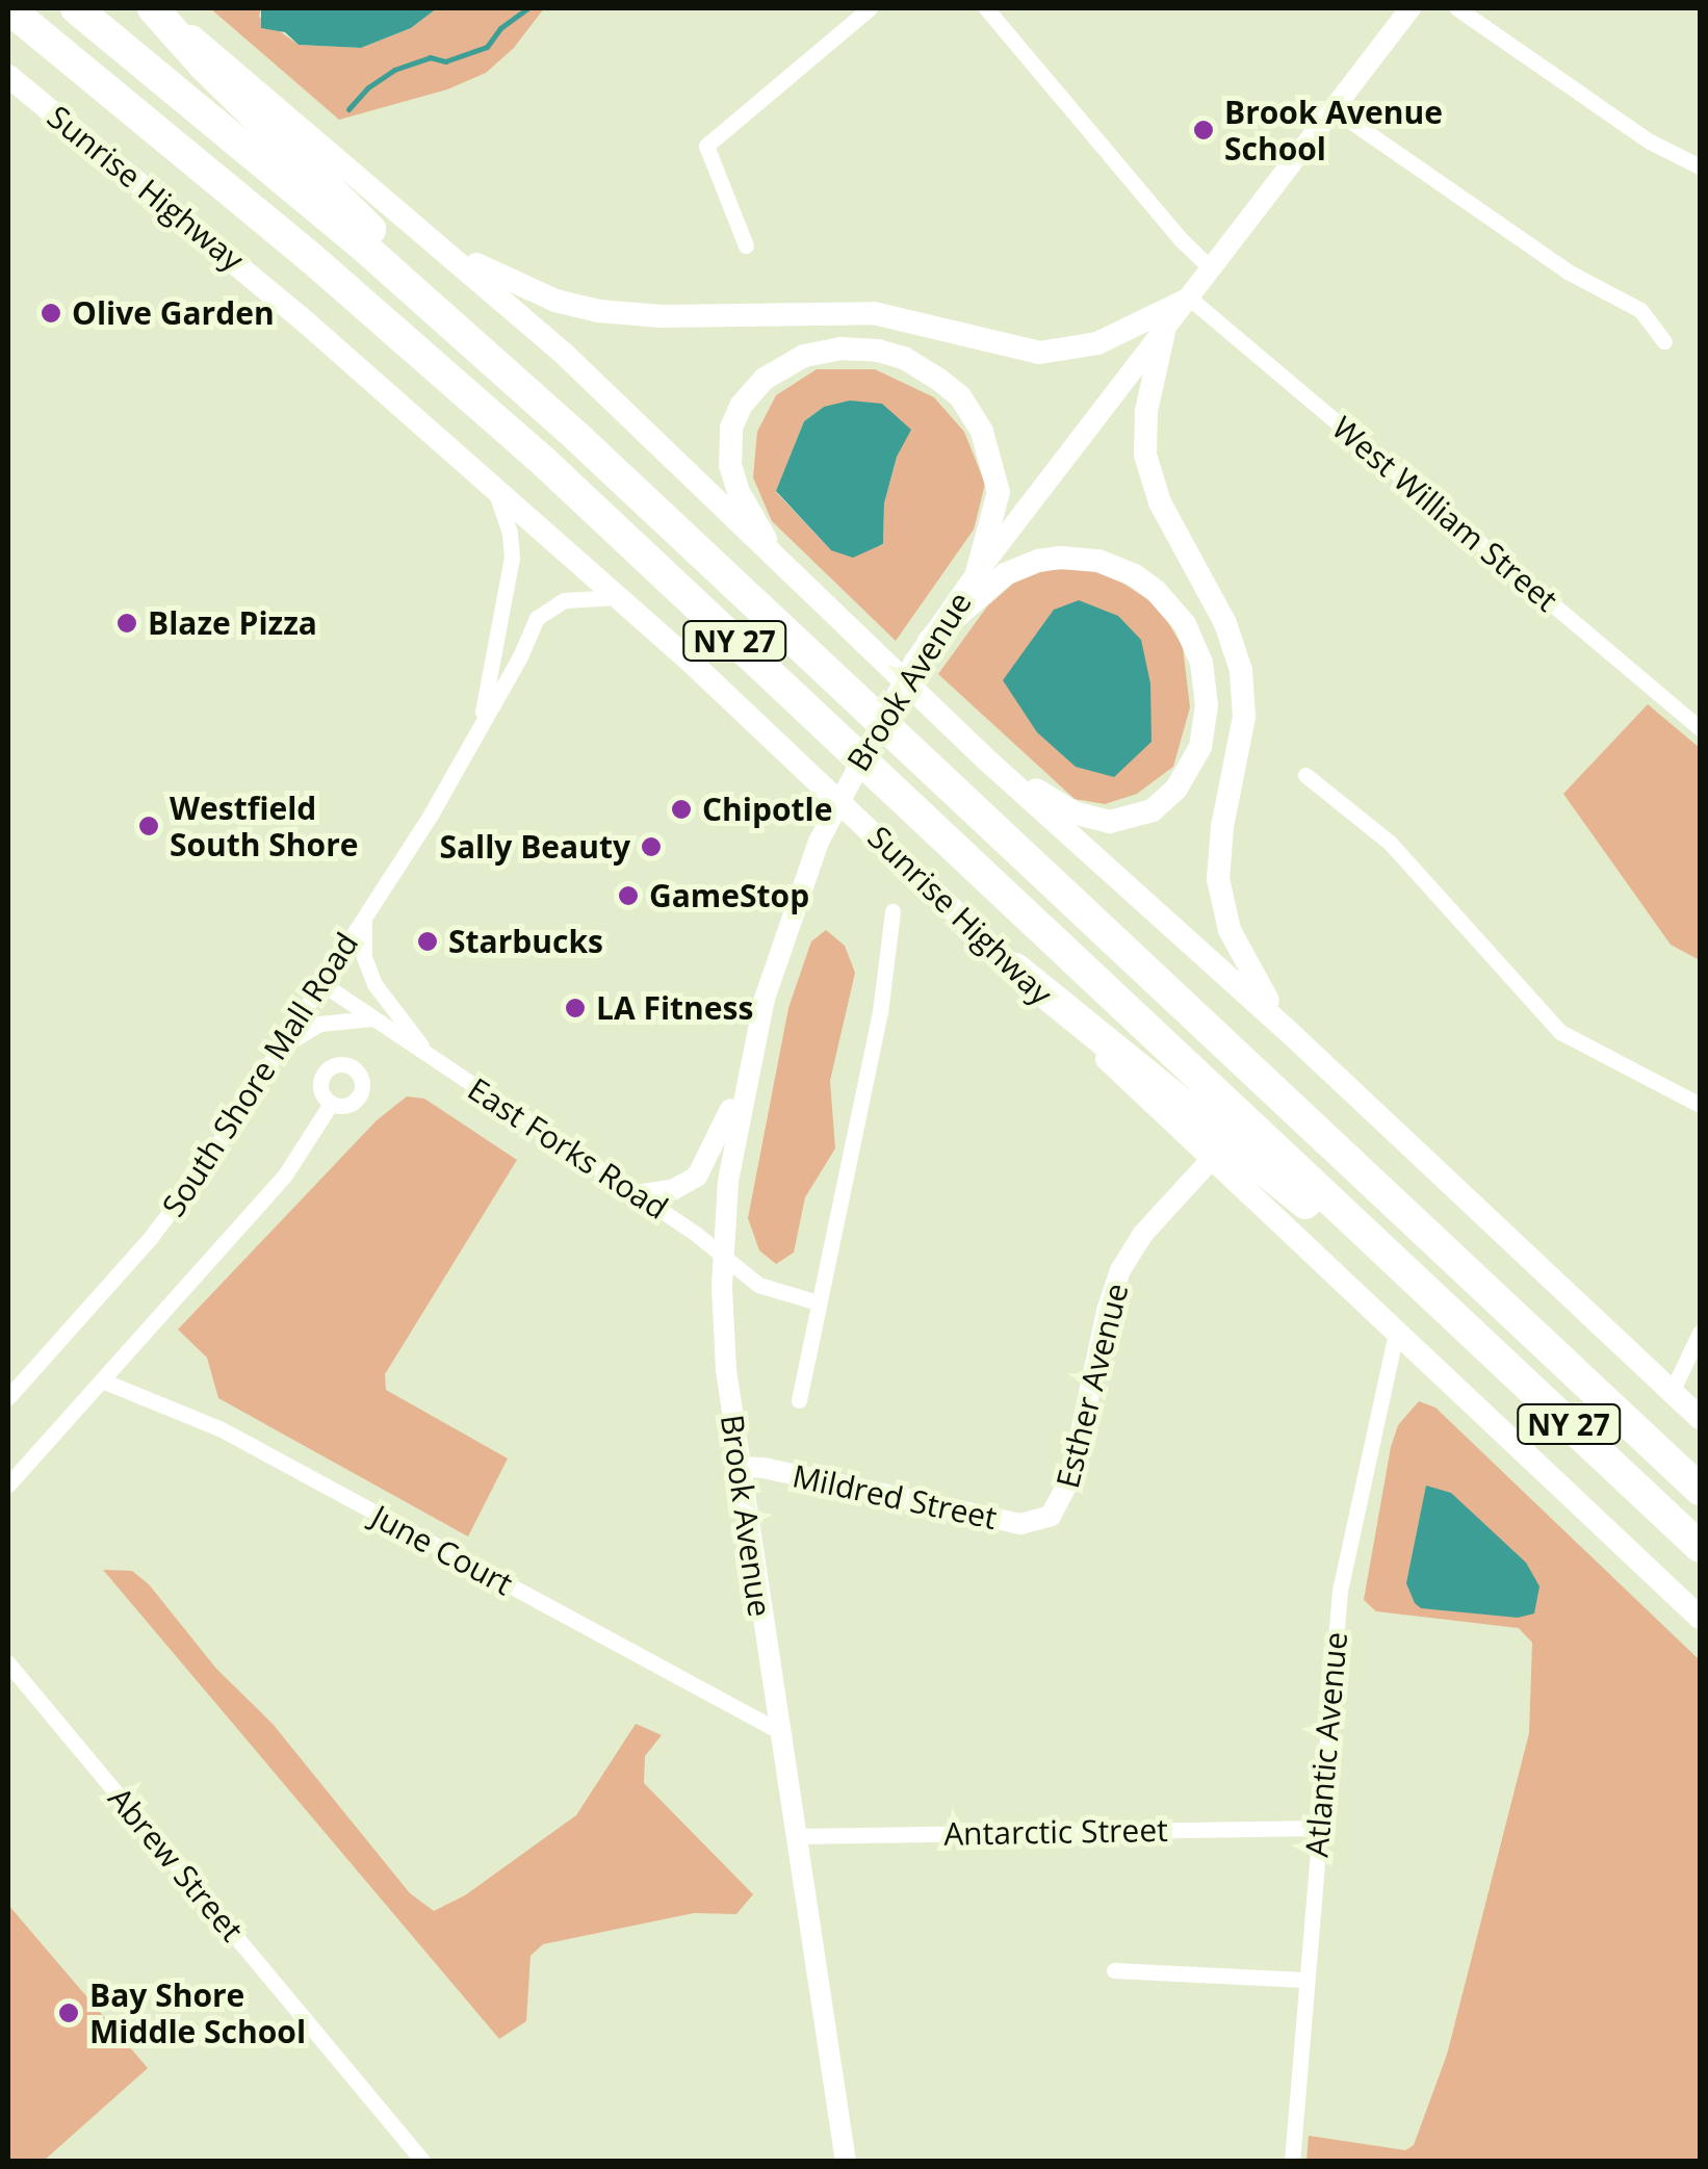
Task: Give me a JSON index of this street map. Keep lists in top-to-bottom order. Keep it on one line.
{"streets":{"highway":["Sunrise Highway","NY 27"],"street":["West William Street","Brook Avenue","South Shore Mall Road","East Forks Road","Esther Avenue","Mildred Street","June Court","Atlantic Avenue","Antarctic Street","Abrew Street"]},"crossings":[["Sunrise Highway","South Shore Mall Road"],["Sunrise Highway","Esther Avenue"],["Sunrise Highway","Atlantic Avenue"],["West William Street","Brook Avenue"],["Brook Avenue","East Forks Road"],["Brook Avenue","Mildred Street"],["Brook Avenue","June Court"],["Brook Avenue","Antarctic Street"],["South Shore Mall Road","East Forks Road"],["Esther Avenue","Mildred Street"],["Atlantic Avenue","Antarctic Street"]],"places":["Brook Avenue School","Olive Garden","Blaze Pizza","Chipotle","Westfield South Shore","Sally Beauty","GameStop","Starbucks","LA Fitness","Bay Shore Middle School"]}
